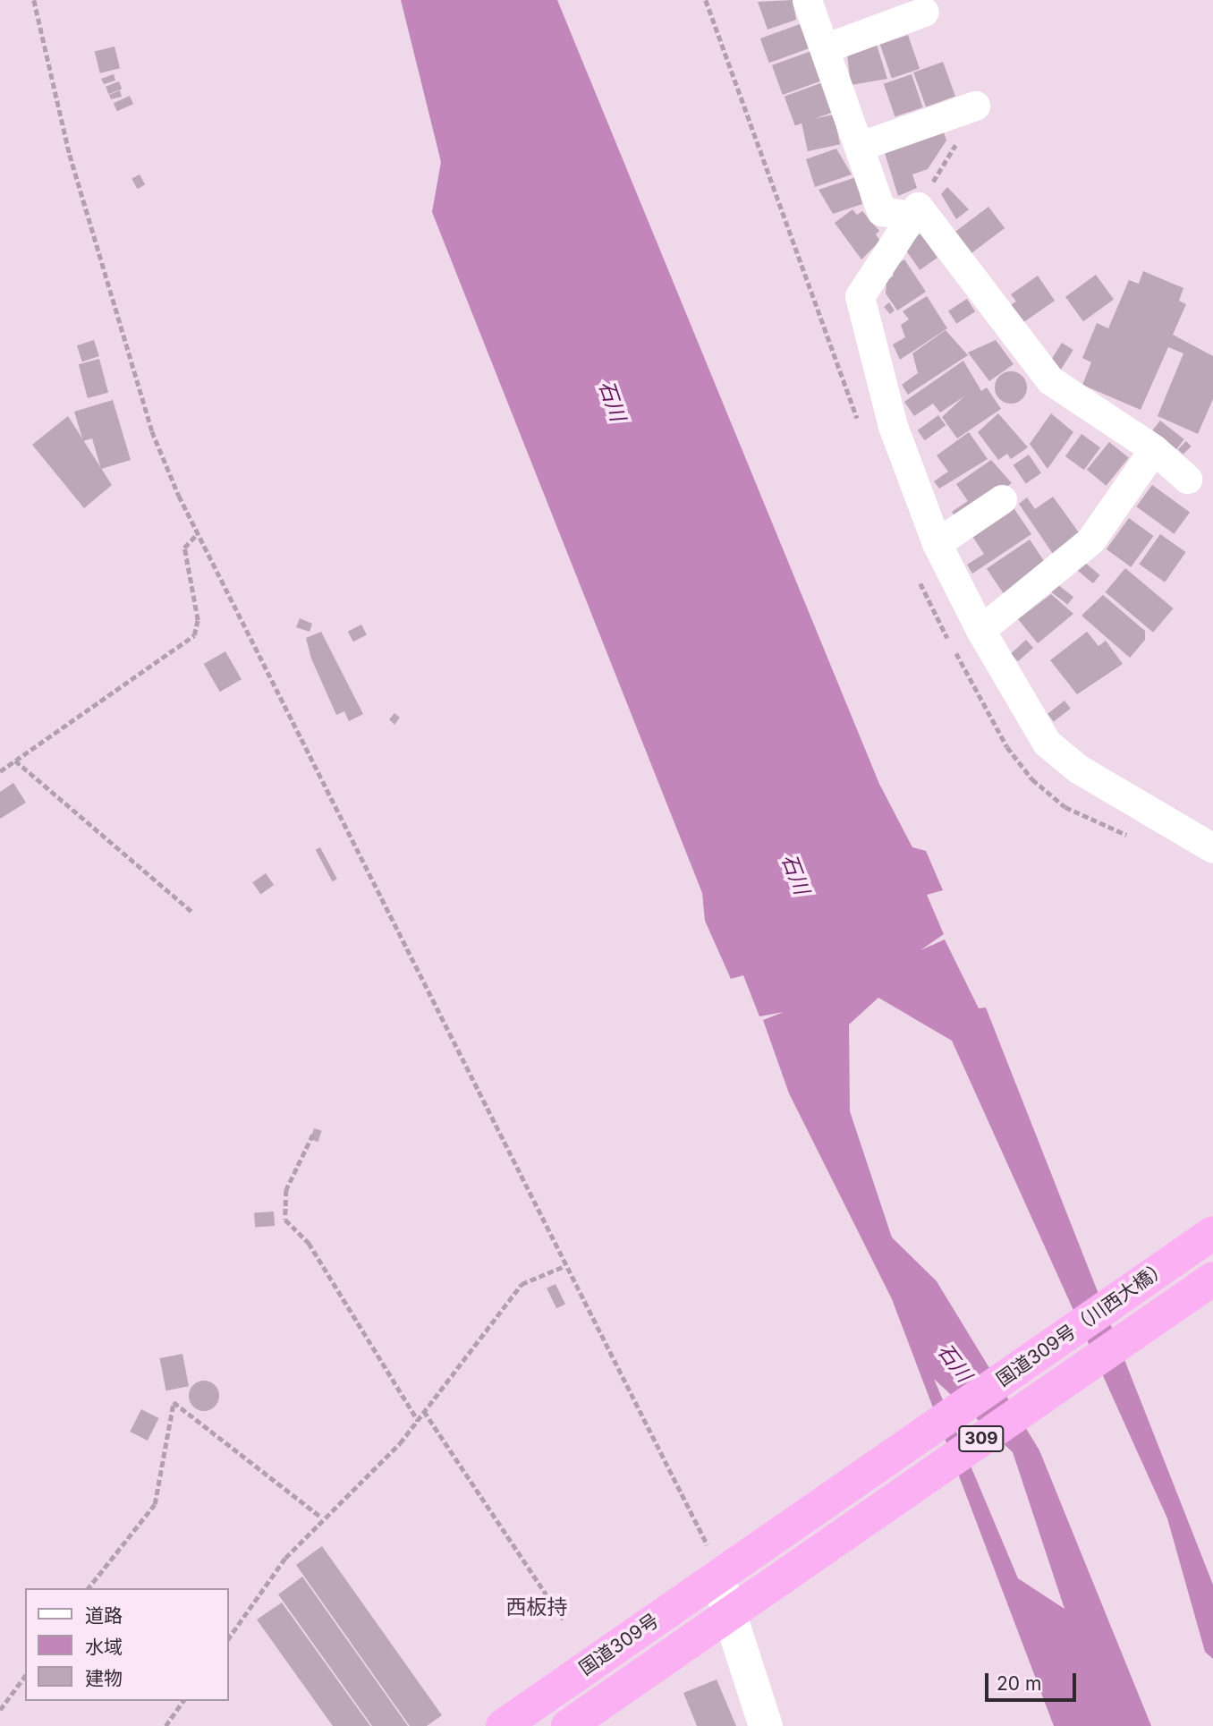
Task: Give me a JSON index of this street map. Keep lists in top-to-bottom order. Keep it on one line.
{"streets":{"highway":["国道309号（川西大橋）","309","国道309号"]},"crossings":[["国道309号（川西大橋）","国道309号"]],"districts":["西板持"],"water":["石川"],"legend":["道路","水域","建物"],"scale_bar":"20 m"}
